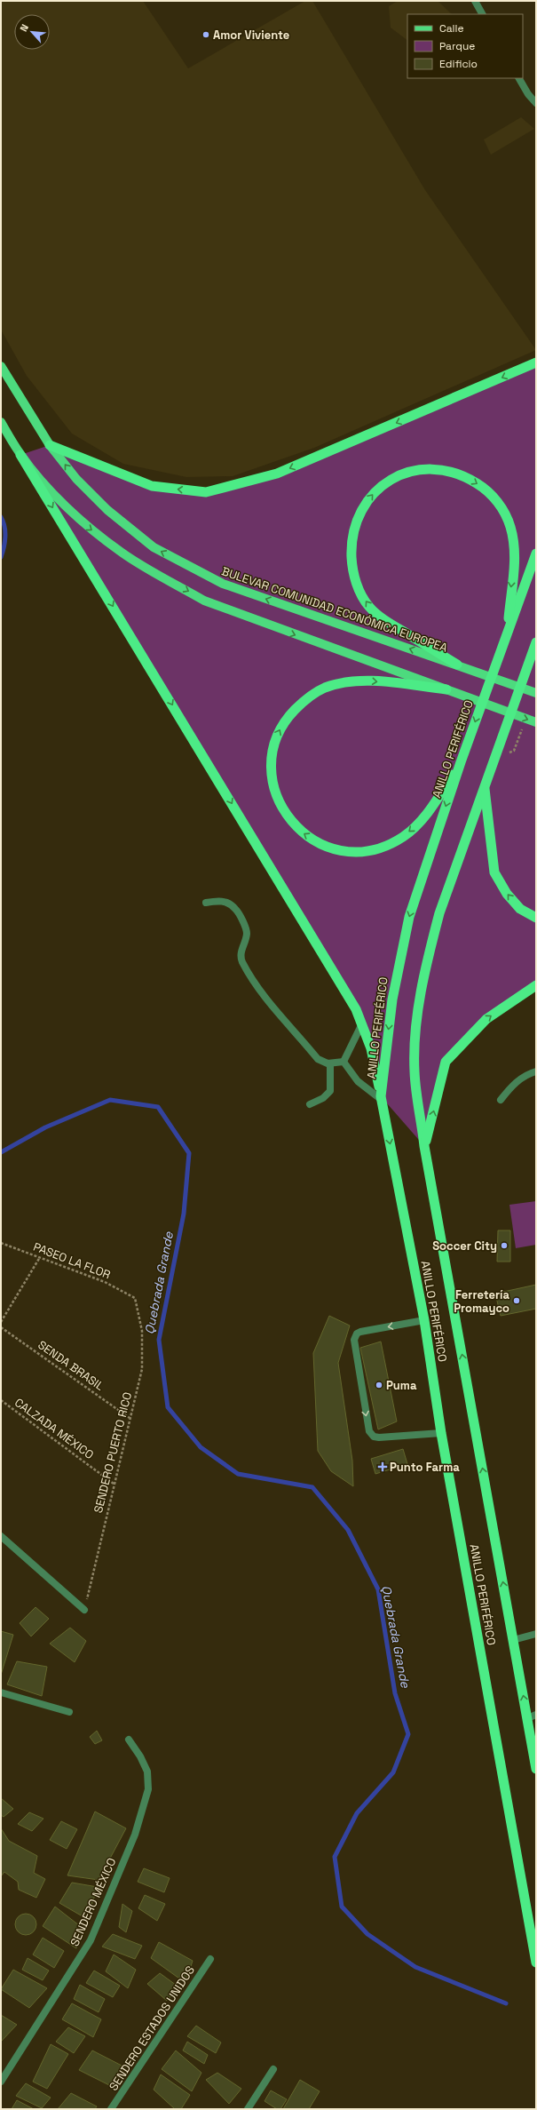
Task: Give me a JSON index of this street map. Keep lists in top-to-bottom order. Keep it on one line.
{"streets":{"highway":["ANILLO PERIFÉRICO"],"main road":["BULEVAR COMUNIDAD ECONÓMICA EUROPEA"],"street":["SENDERO MÉXICO","SENDERO ESTADOS UNIDOS"],"path":["PASEO LA FLOR","SENDA BRASIL","CALZADA MÉXICO","SENDERO PUERTO RICO"]},"crossings":[["PASEO LA FLOR","SENDERO PUERTO RICO"],["SENDA BRASIL","SENDERO PUERTO RICO"],["CALZADA MÉXICO","SENDERO PUERTO RICO"]],"water":["Quebrada Grande"],"places":{"other":["Amor Viviente","Soccer City","Ferretería Promayco","Puma"],"health":["Punto Farma"]},"legend":["Calle","Parque","Edificio"],"north":"top left"}
